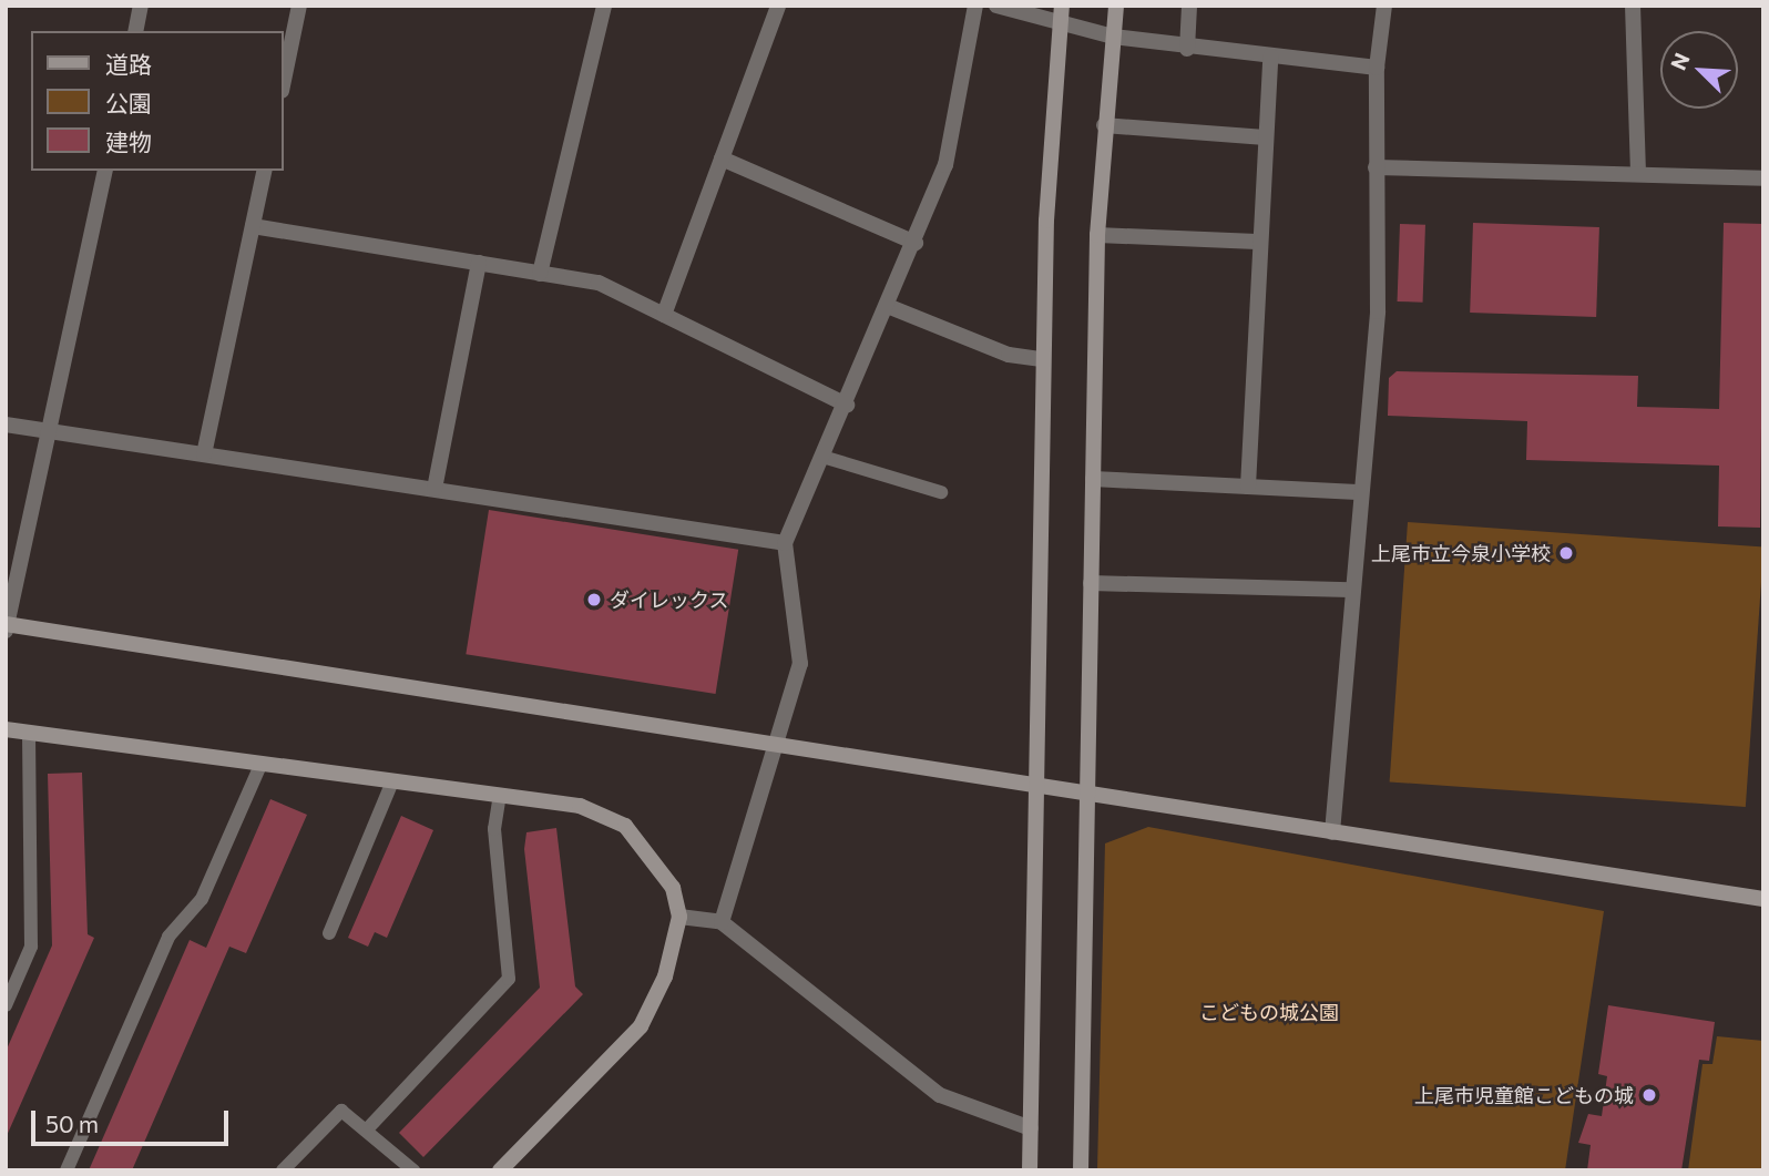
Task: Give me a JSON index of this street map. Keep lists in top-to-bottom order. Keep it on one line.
{"parks":["こどもの城公園"],"places":["上尾市立今泉小学校","ダイレックス","上尾市児童館こどもの城"],"legend":["道路","公園","建物"],"scale_bar":"50 m","north":"top left"}
